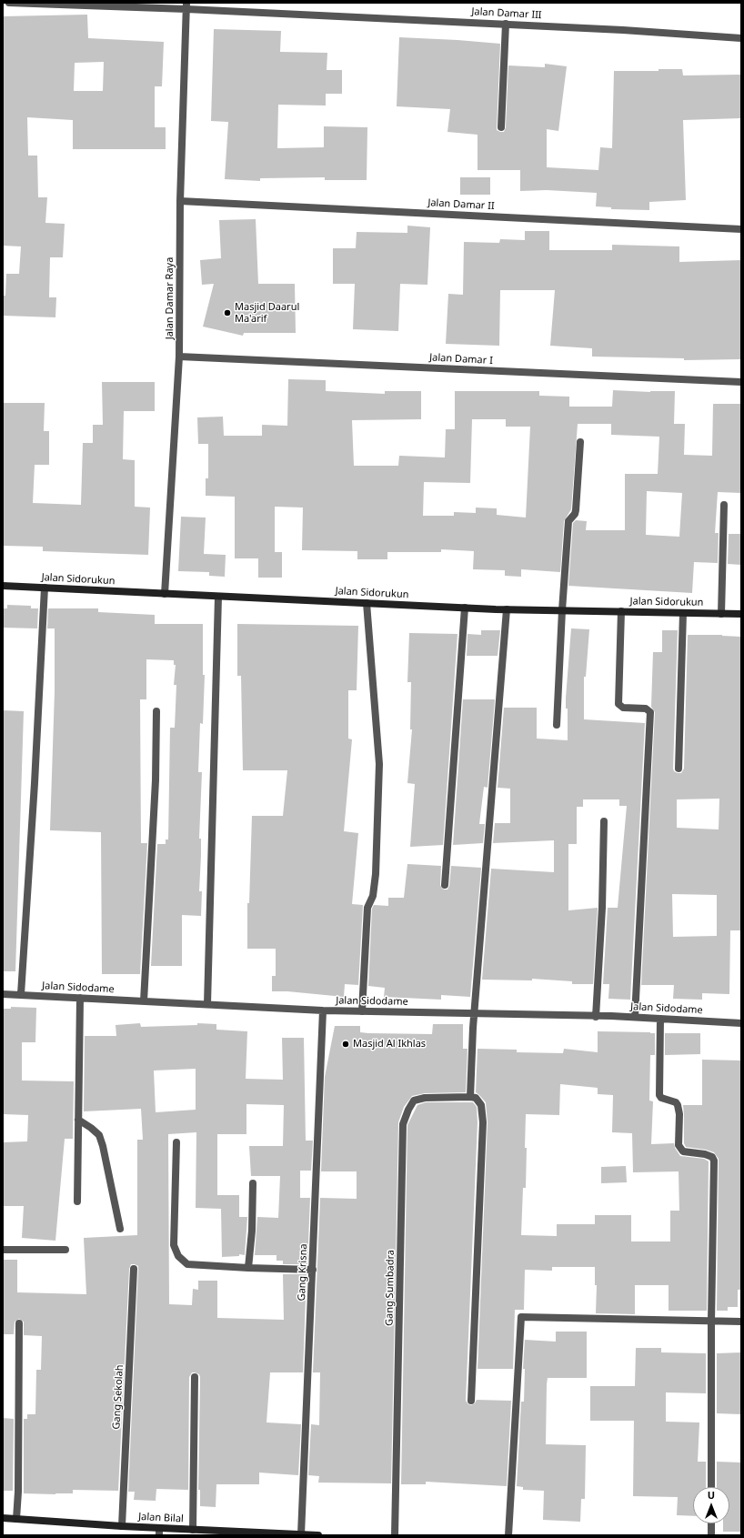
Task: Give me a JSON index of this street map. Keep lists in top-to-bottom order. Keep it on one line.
{"streets":{"street":["Jalan Damar III","Jalan Damar II","Jalan Damar Raya","Jalan Damar I","Jalan Sidorukun","Jalan Sidodame","Gang Krisna","Gang Sumbadra","Gang Sekolah","Jalan Bilal"]},"crossings":[["Jalan Damar III","Jalan Damar Raya"],["Jalan Damar II","Jalan Damar Raya"],["Jalan Damar Raya","Jalan Damar I"],["Jalan Damar Raya","Jalan Sidorukun"],["Jalan Sidodame","Gang Krisna"],["Gang Krisna","Jalan Bilal"],["Gang Sekolah","Jalan Bilal"]],"places":["Masjid Daarul Ma'arif","Masjid Al Ikhlas"],"north":"top"}
